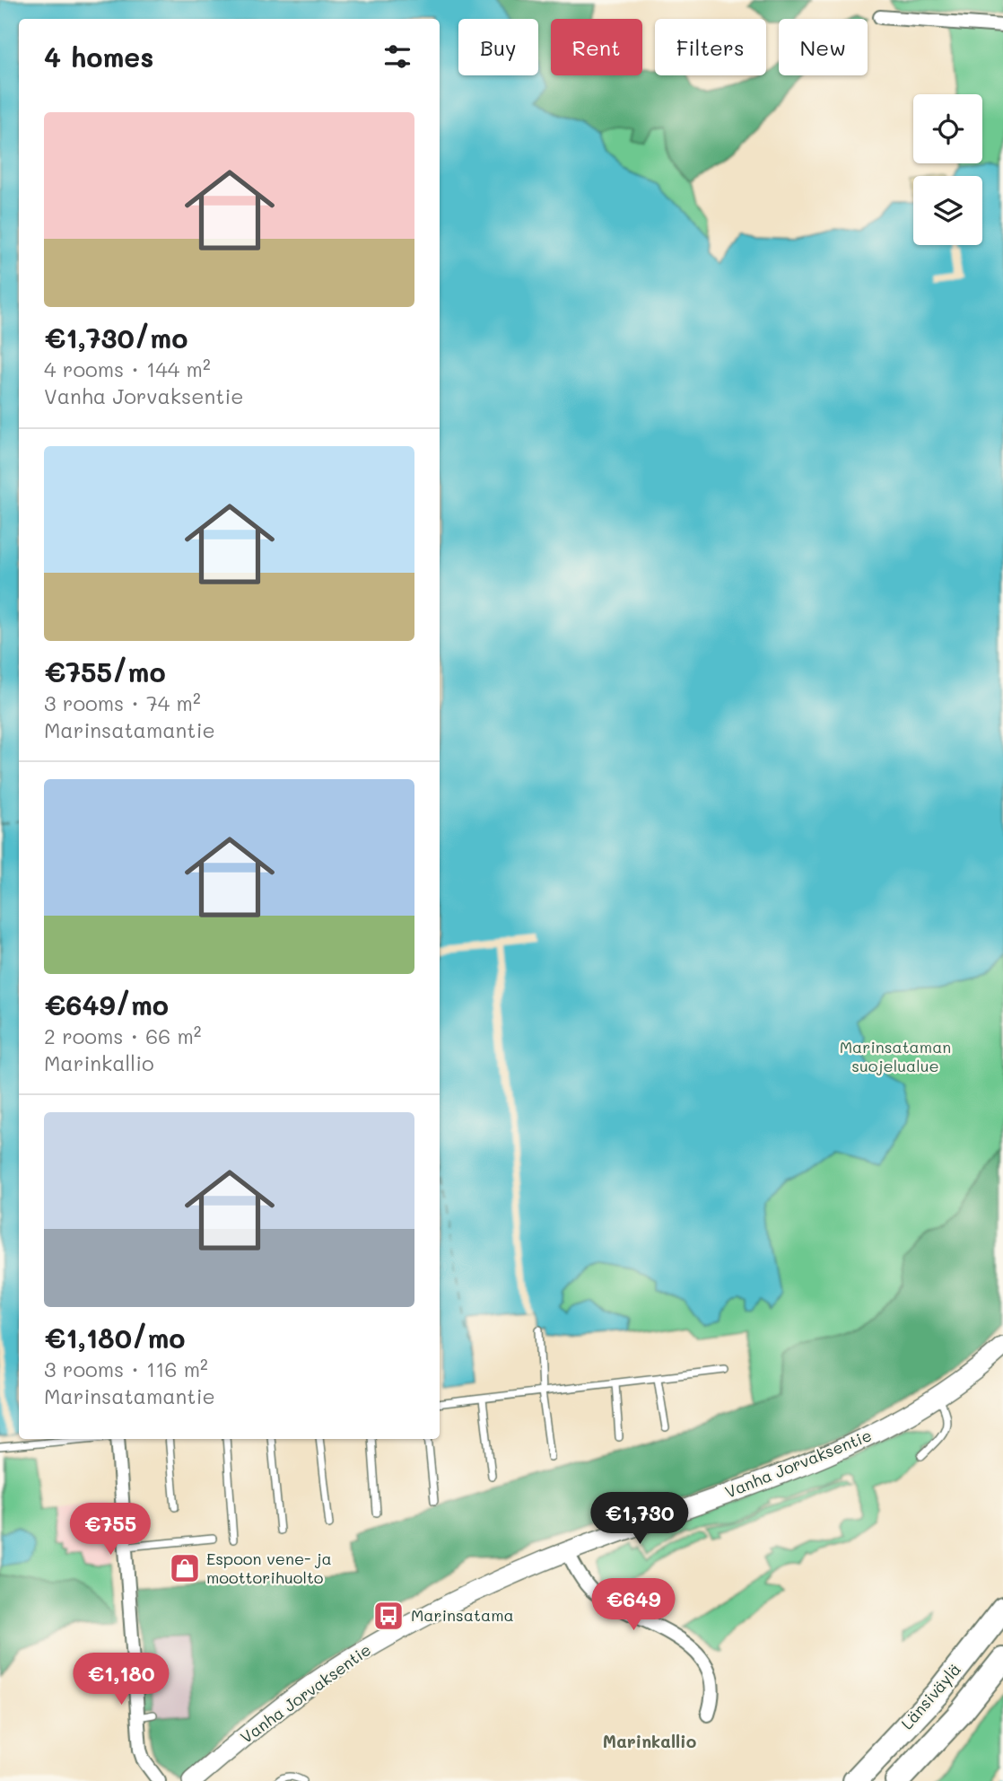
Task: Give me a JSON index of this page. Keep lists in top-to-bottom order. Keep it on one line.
{"streets":{"highway":["Länsiväylä"],"main road":["Vanha Jorvaksentie"]},"districts":["Marinkallio"],"parks":["Marinsataman suojelualue"],"places":{"shop":["Espoon vene- ja moottorihuolto"],"bus stop":["Marinsatama"]},"page":{"chip":["Buy","Rent","Filters","New"],"heading":"4 homes","list":[{"name":"€1,730/mo","note":"4 rooms · 144 m² · Vanha Jorvaksentie"},{"name":"€755/mo","note":"3 rooms · 74 m² · Marinsatamantie"},{"name":"€649/mo","note":"2 rooms · 66 m² · Marinkallio"},{"name":"€1,180/mo","note":"3 rooms · 116 m² · Marinsatamantie"}],"price":["€1,730","€755","€649","€1,180"]}}
